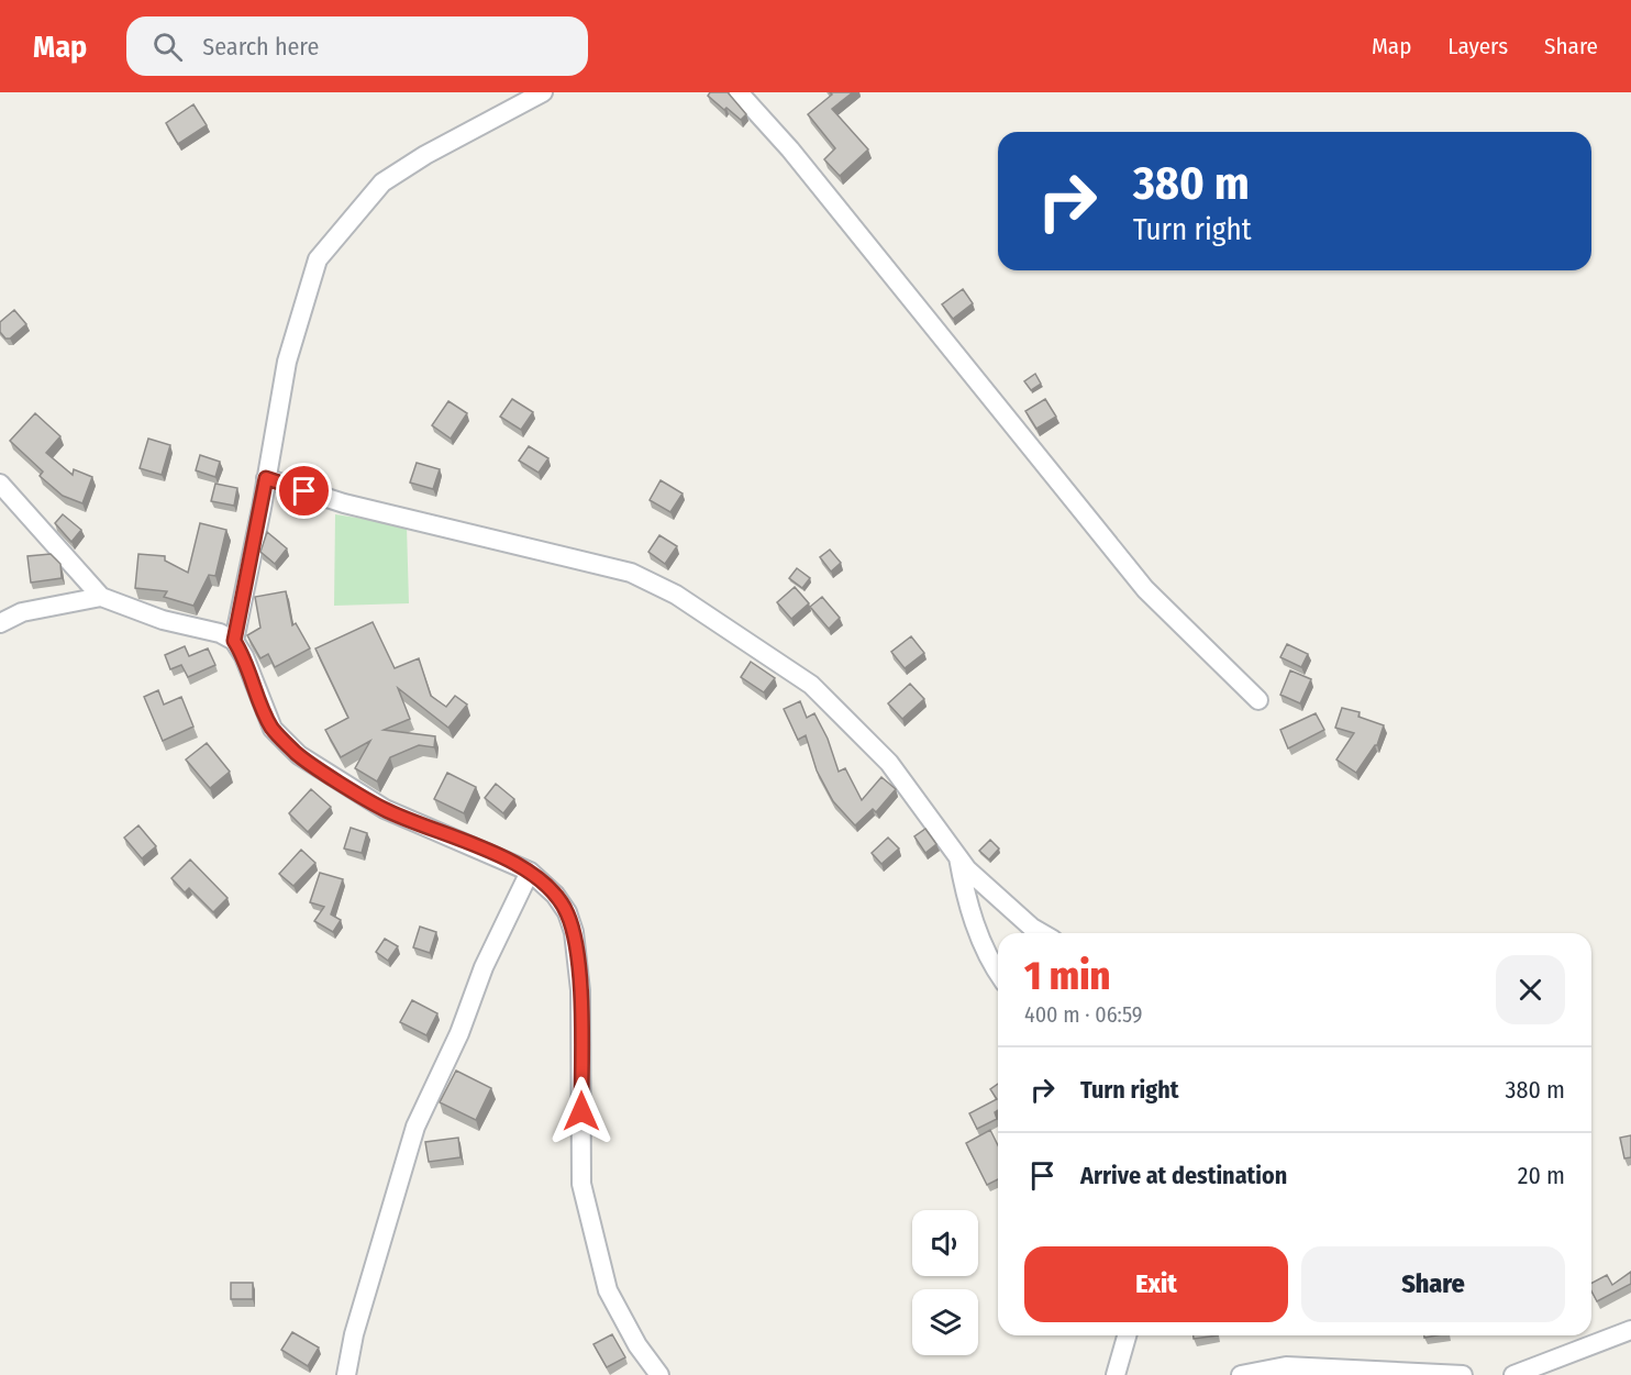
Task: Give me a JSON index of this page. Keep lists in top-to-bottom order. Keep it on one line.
{"page":{"header":"Map","search":"Search here","nav":["Map","Layers","Share"],"turn":["380 m","Turn right"],"heading":["1 min","400 m · 06:59"],"list":[{"name":"Turn right","value":"380 m"},{"name":"Arrive at destination","value":"20 m"}],"buttons":["Exit","Share"]}}
